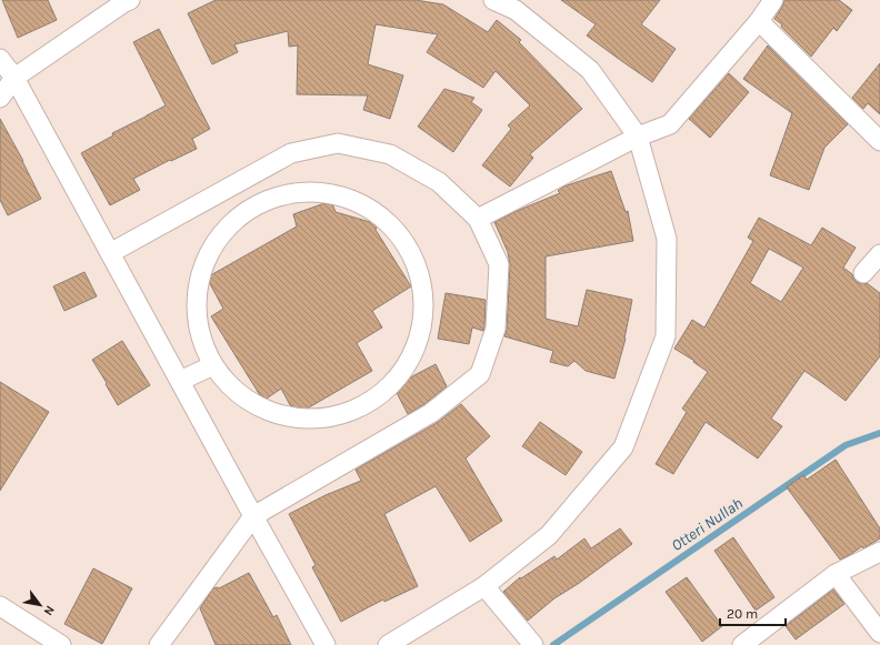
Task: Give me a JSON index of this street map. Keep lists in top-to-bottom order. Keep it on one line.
{"water":["Otteri Nullah"],"scale_bar":"20 m","north":"bottom right"}
